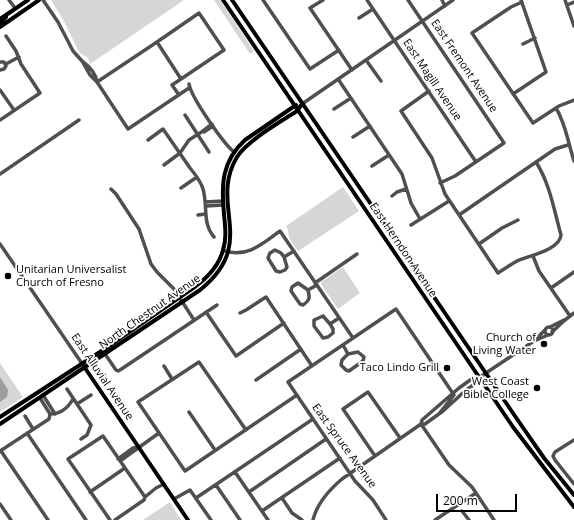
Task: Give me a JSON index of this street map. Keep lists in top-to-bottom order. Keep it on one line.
{"streets":{"main road":["East Herndon Avenue","North Chestnut Avenue","East Alluvial Avenue"],"street":["East Fremont Avenue","East Magill Avenue","East Spruce Avenue"]},"crossings":[["East Fremont Avenue","East Magill Avenue"],["East Fremont Avenue","North Chestnut Avenue"],["East Magill Avenue","North Chestnut Avenue"],["East Herndon Avenue","North Chestnut Avenue"],["North Chestnut Avenue","East Alluvial Avenue"]],"places":["Unitarian Universalist Church of Fresno","Church of Living Water","Taco Lindo Grill","West Coast Bible College"],"scale_bar":"200 m"}
